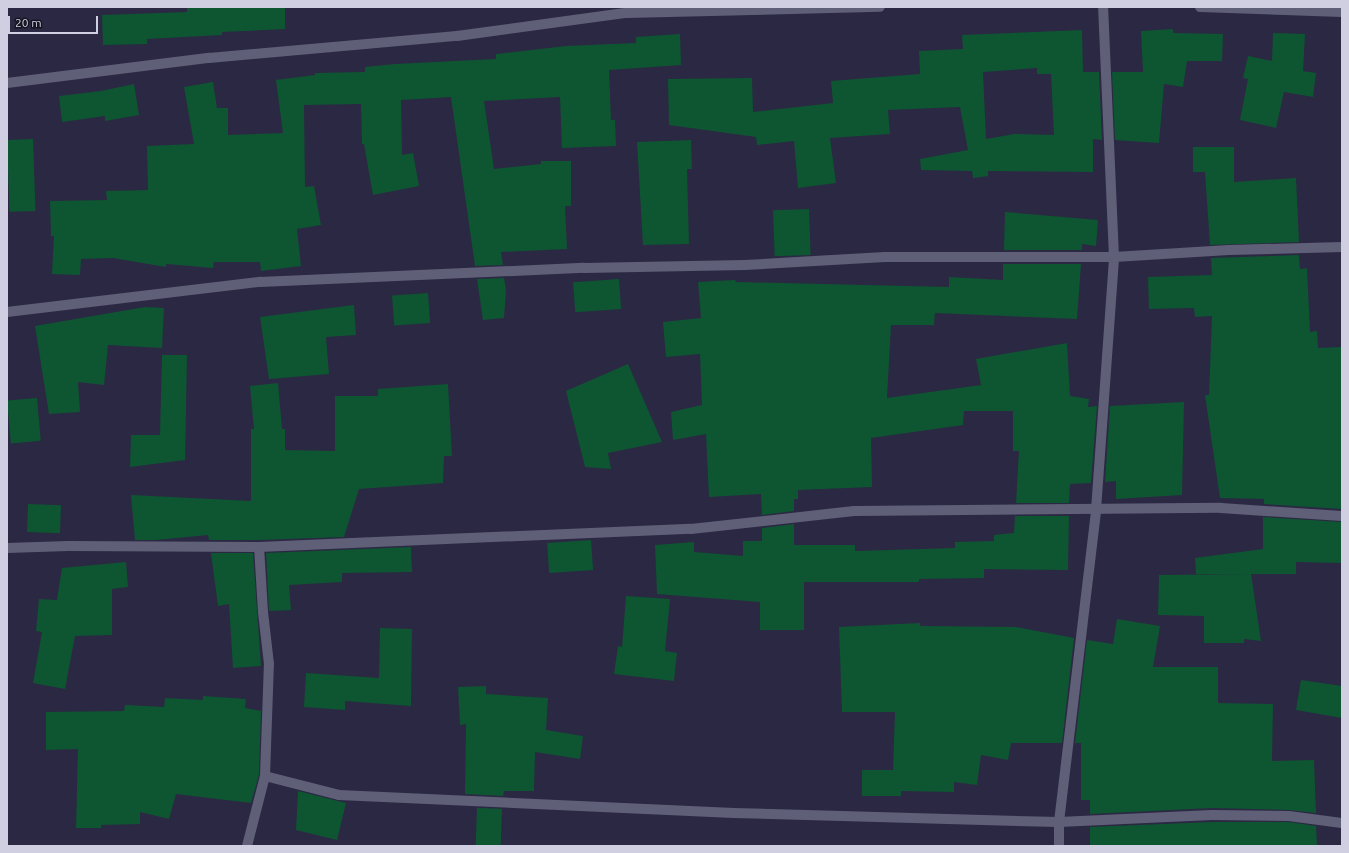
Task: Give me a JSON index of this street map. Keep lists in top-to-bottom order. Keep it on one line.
{"scale_bar":"20 m"}
